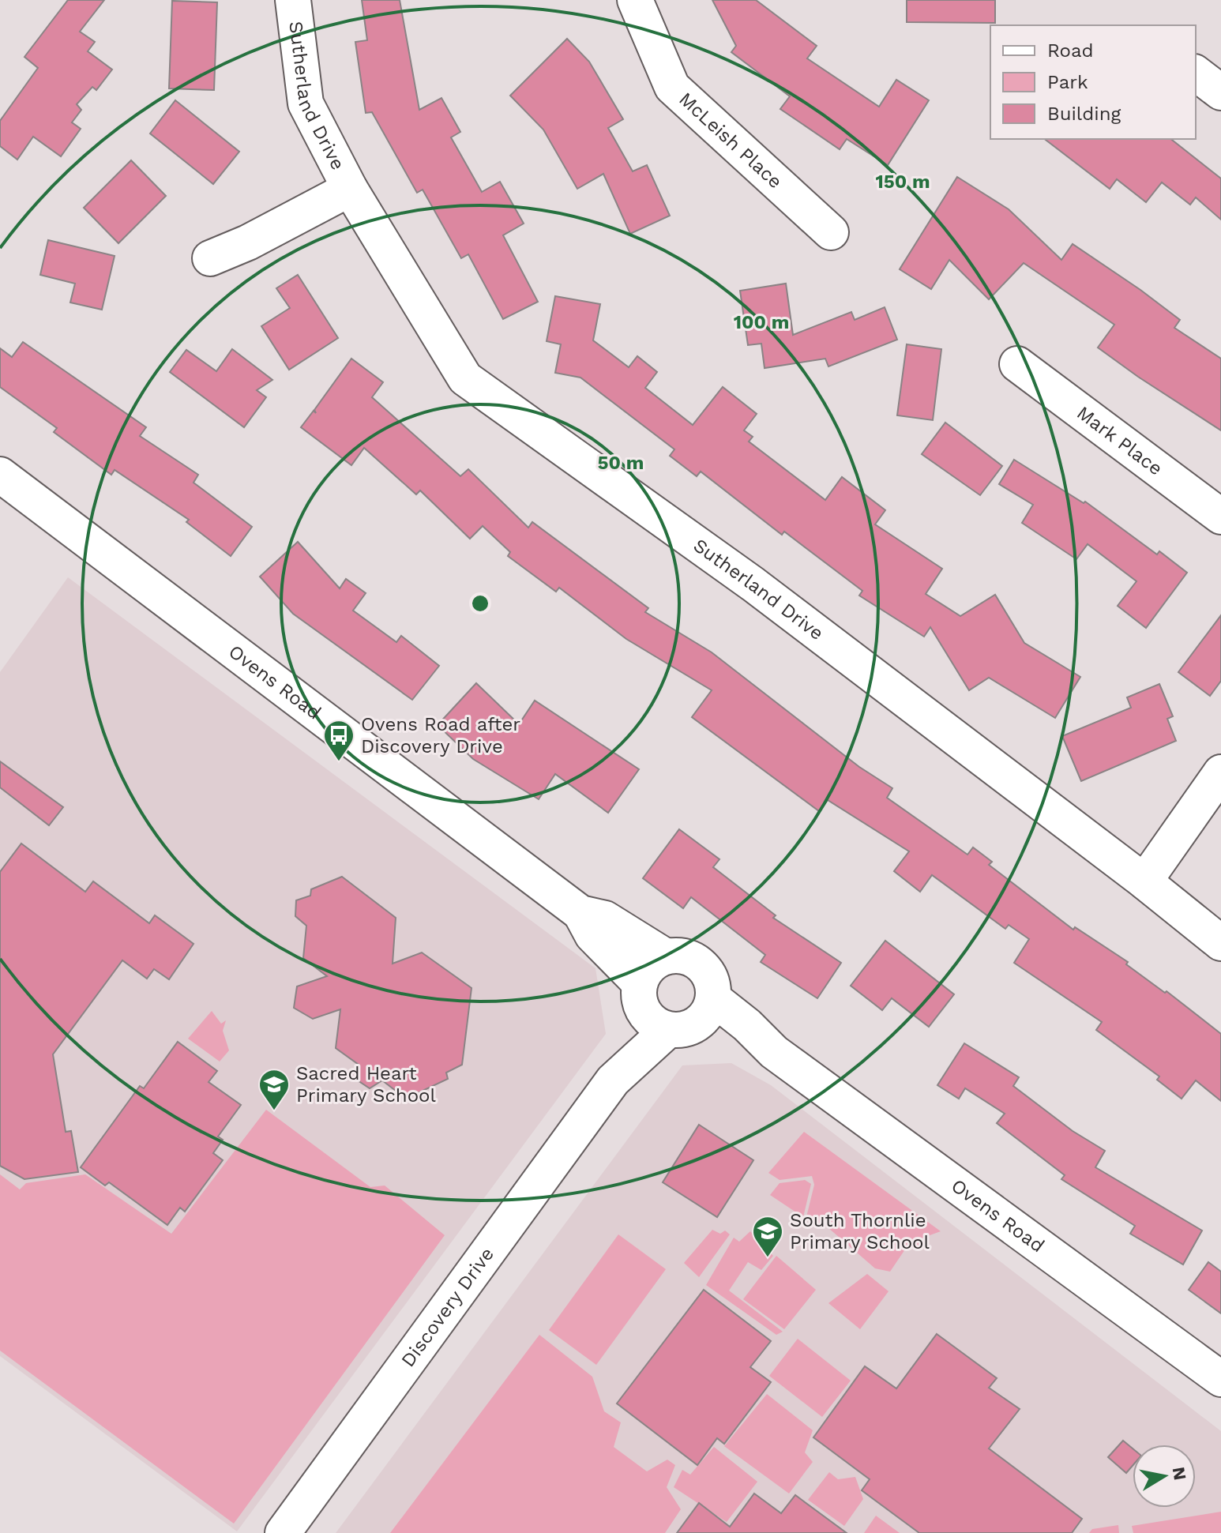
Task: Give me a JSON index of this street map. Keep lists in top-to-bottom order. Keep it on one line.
{"streets":{"street":["Sutherland Drive","McLeish Place","Mark Place","Ovens Road","Discovery Drive"]},"crossings":[["Ovens Road","Discovery Drive"]],"places":{"bus stop":["Ovens Road after Discovery Drive"],"school or university":["Sacred Heart Primary School","South Thornlie Primary School"]},"legend":["Road","Park","Building"],"north":"right","rings":["150 m","100 m","50 m"]}
